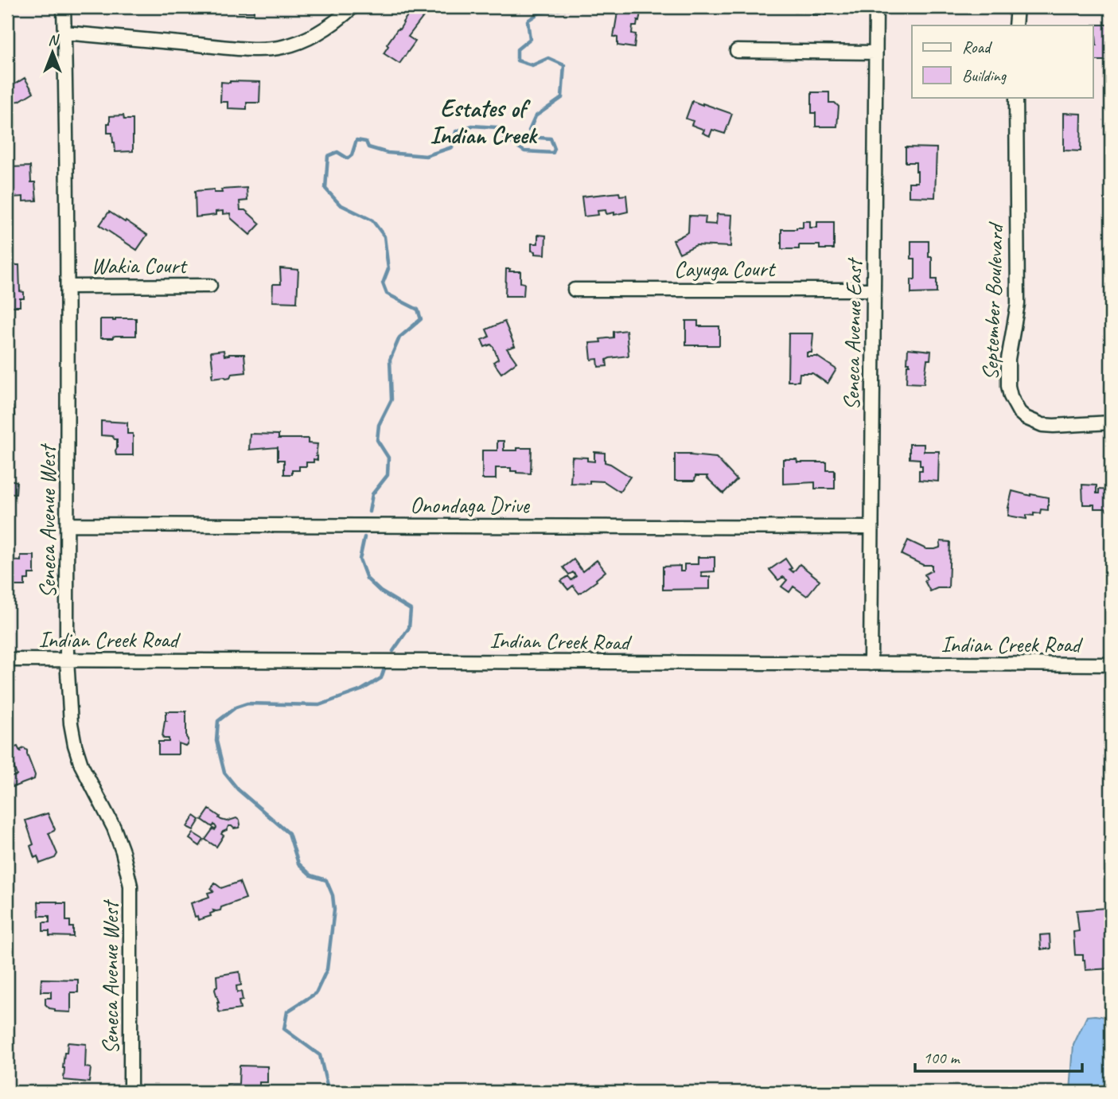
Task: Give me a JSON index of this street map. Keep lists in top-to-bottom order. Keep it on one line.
{"streets":{"street":["Wakia Court","Cayuga Court","September Boulevard","Seneca Avenue East","Onondaga Drive","Seneca Avenue West","Indian Creek Road"]},"crossings":[["Wakia Court","Seneca Avenue West"],["Cayuga Court","Seneca Avenue East"],["Seneca Avenue East","Onondaga Drive"],["Seneca Avenue East","Indian Creek Road"],["Onondaga Drive","Seneca Avenue West"],["Seneca Avenue West","Indian Creek Road"]],"districts":["Estates of Indian Creek"],"legend":["Road","Building"],"scale_bar":"100 m","north":"top"}
